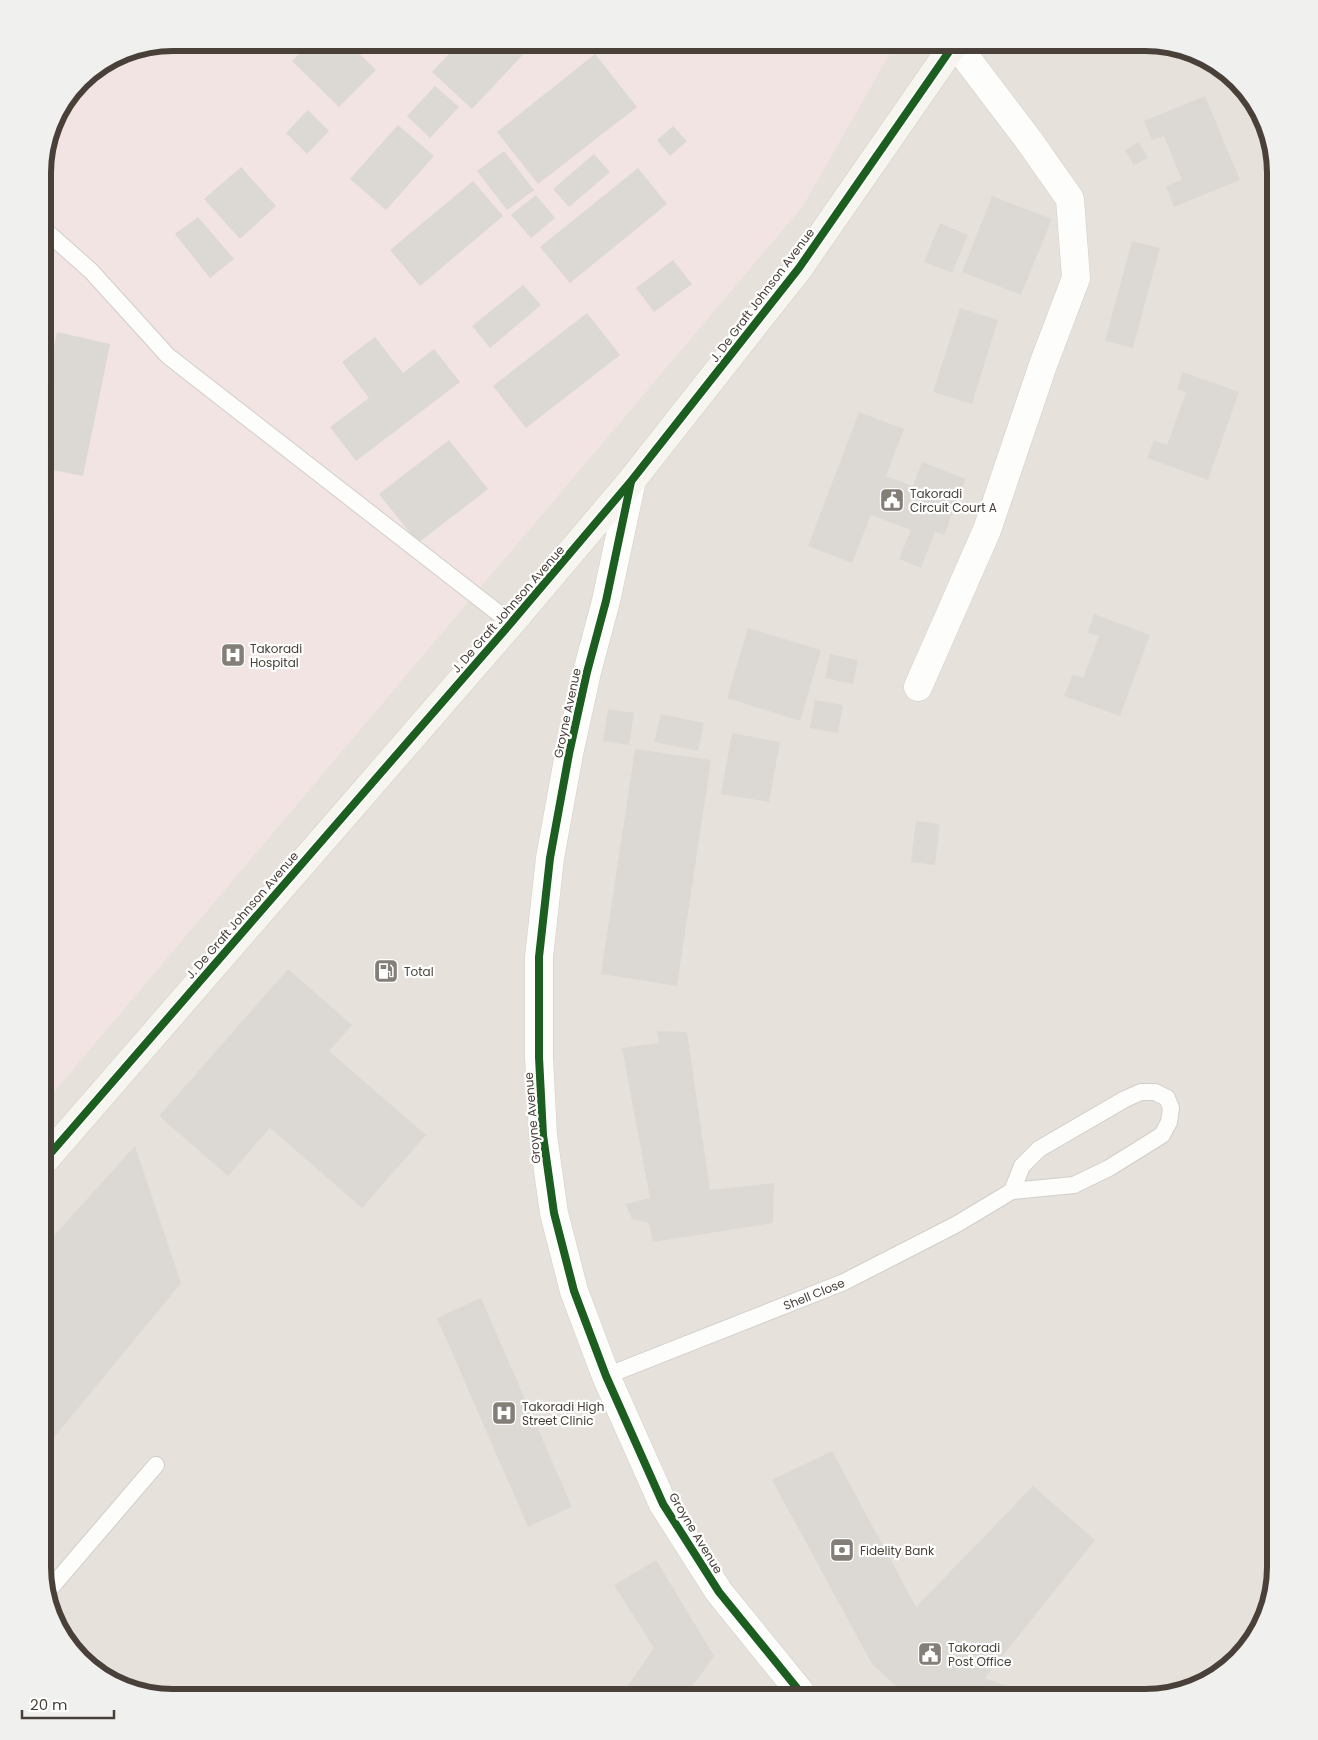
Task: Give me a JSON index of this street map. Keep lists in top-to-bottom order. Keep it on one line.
{"streets":{"street":["J. De Graft Johnson Avenue","Groyne Avenue"],"lane":["Shell Close"]},"crossings":[["J. De Graft Johnson Avenue","Groyne Avenue"],["Groyne Avenue","Shell Close"]],"places":{"public building":["Takoradi Circuit Court A","Takoradi Post Office"],"hospital":["Takoradi Hospital","Takoradi High Street Clinic"],"fuel station":["Total"],"bank":["Fidelity Bank"]},"scale_bar":"20 m"}
